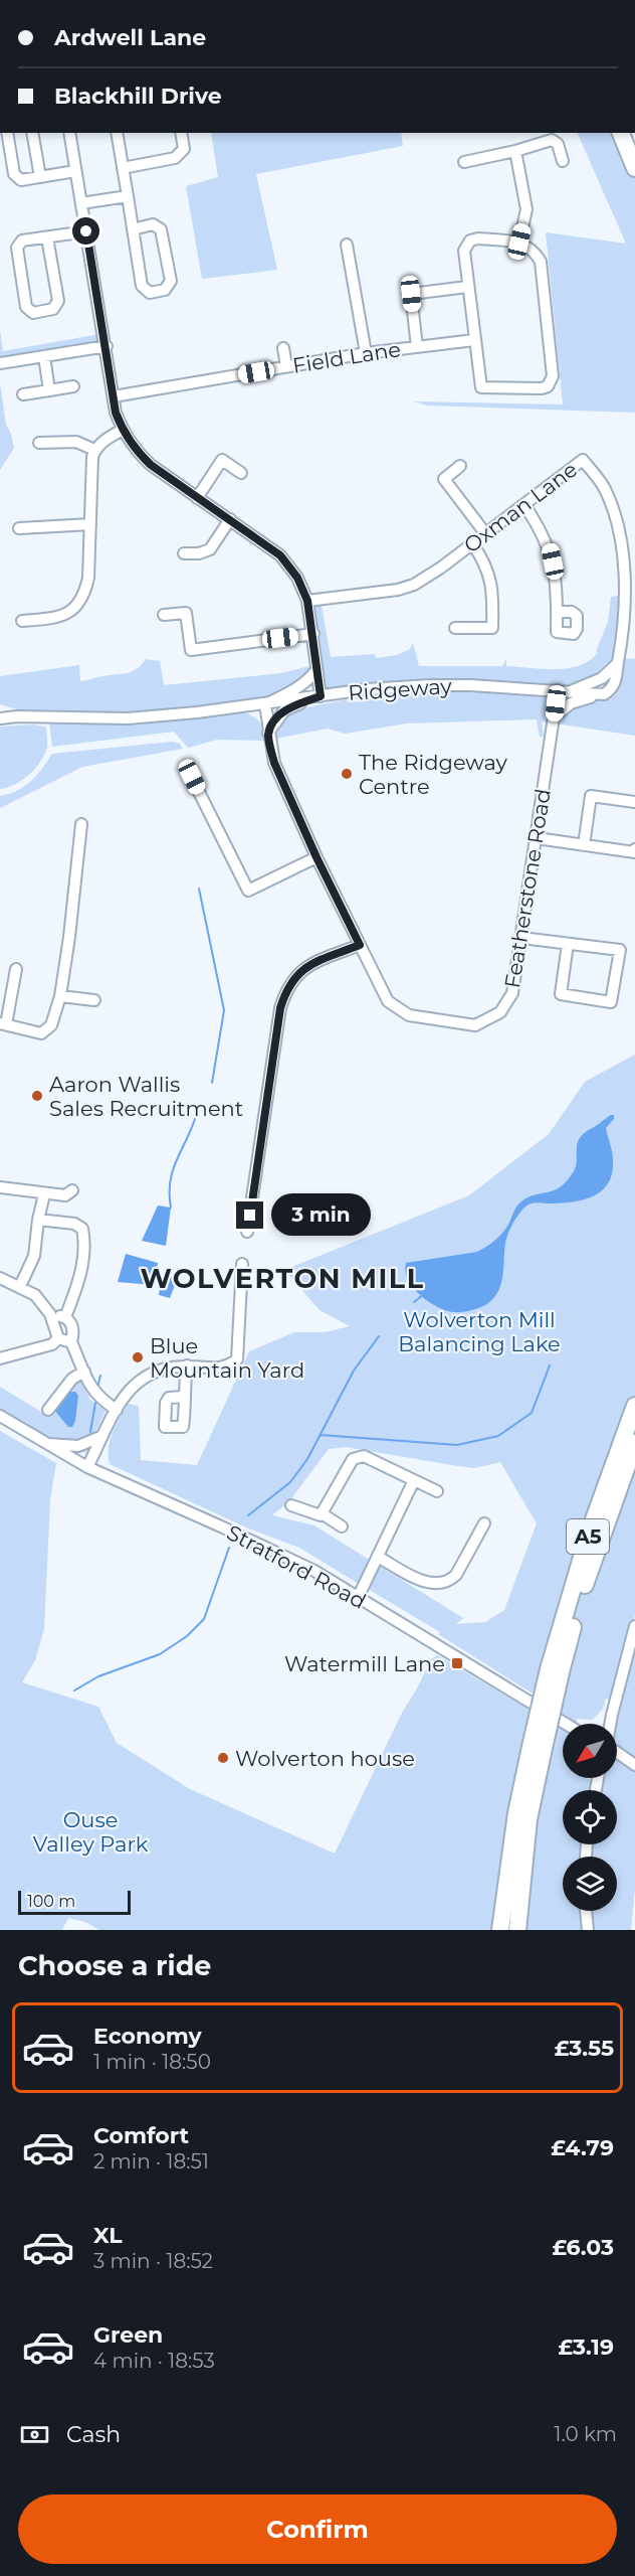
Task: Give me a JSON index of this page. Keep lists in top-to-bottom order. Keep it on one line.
{"streets":{"highway":["A5"],"street":["Field Lane","Oxman Lane","Ridgeway","Featherstone Road","Stratford Road"]},"crossings":[["Ridgeway","Featherstone Road"]],"districts":["WOLVERTON MILL"],"parks":["Wolverton Mill Balancing Lake","Ouse Valley Park"],"places":{"other":["The Ridgeway Centre","Aaron Wallis Sales Recruitment","Blue Mountain Yard","Wolverton house"],"transit":["Watermill Lane"]},"scale_bar":"100 m","north":"bottom left","page":{"banner":["Ardwell Lane","Blackhill Drive"],"bubble":"3 min","scale":"100 m","heading":"Choose a ride","list":[{"name":"Economy","note":"1 min · 18:50","value":"£3.55"},{"name":"Comfort","note":"2 min · 18:51","value":"£4.79"},{"name":"XL","note":"3 min · 18:52","value":"£6.03"},{"name":"Green","note":"4 min · 18:53","value":"£3.19"}],"pay":["Cash","1.0 km"],"buttons":"Confirm"}}
